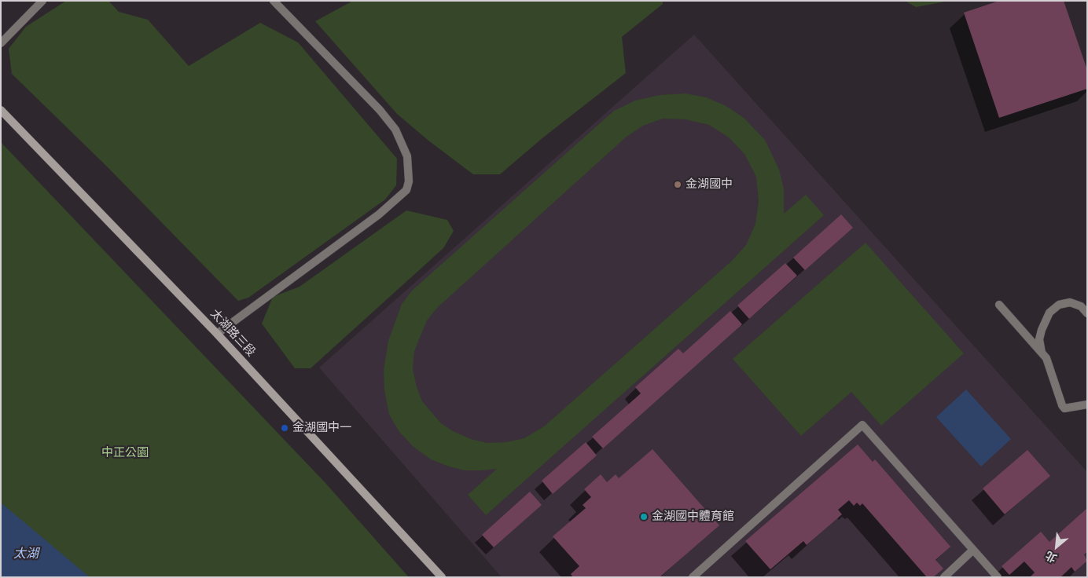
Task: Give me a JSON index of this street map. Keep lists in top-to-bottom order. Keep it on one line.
{"streets":{"street":["太湖路三段"]},"water":["太湖"],"parks":["中正公園"],"places":["金湖國中","金湖國中一","金湖國中體育館"],"north":"bottom left"}
